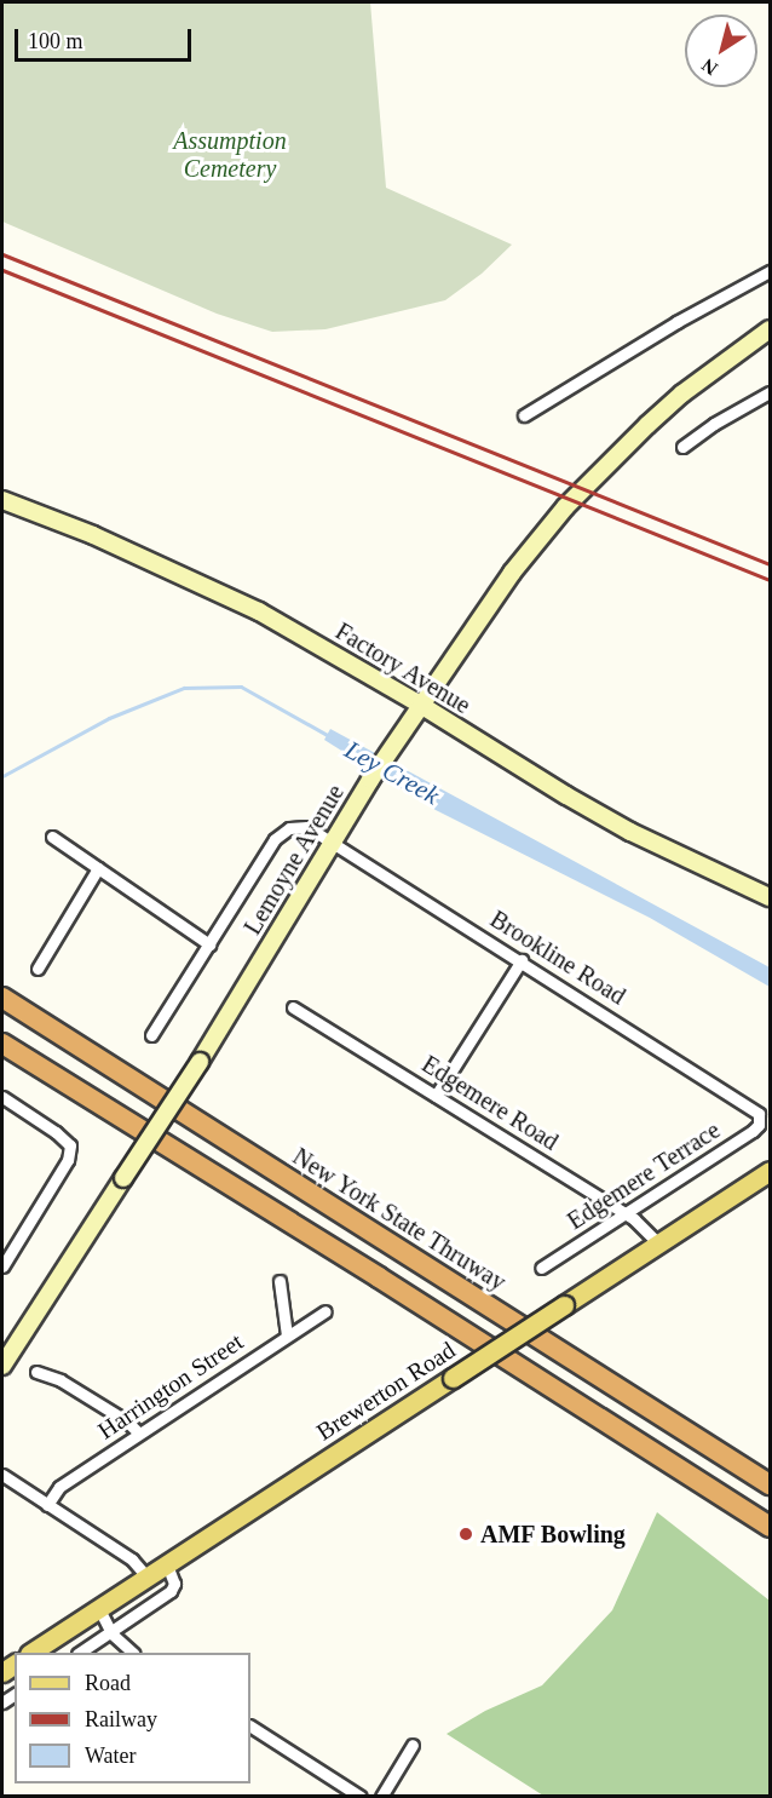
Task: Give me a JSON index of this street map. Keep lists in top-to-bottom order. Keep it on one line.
{"streets":{"highway":["New York State Thruway"],"main road":["Brewerton Road"],"street":["Factory Avenue","Lemoyne Avenue","Brookline Road","Edgemere Road","Edgemere Terrace","Harrington Street"]},"crossings":[["Factory Avenue","Lemoyne Avenue"],["Lemoyne Avenue","Brookline Road"],["Brookline Road","Edgemere Terrace"],["Edgemere Road","Edgemere Terrace"],["Edgemere Road","Brewerton Road"]],"water":["Ley Creek"],"parks":["Assumption Cemetery"],"places":["AMF Bowling"],"legend":["Road","Railway","Water"],"scale_bar":"100 m","north":"bottom left"}
